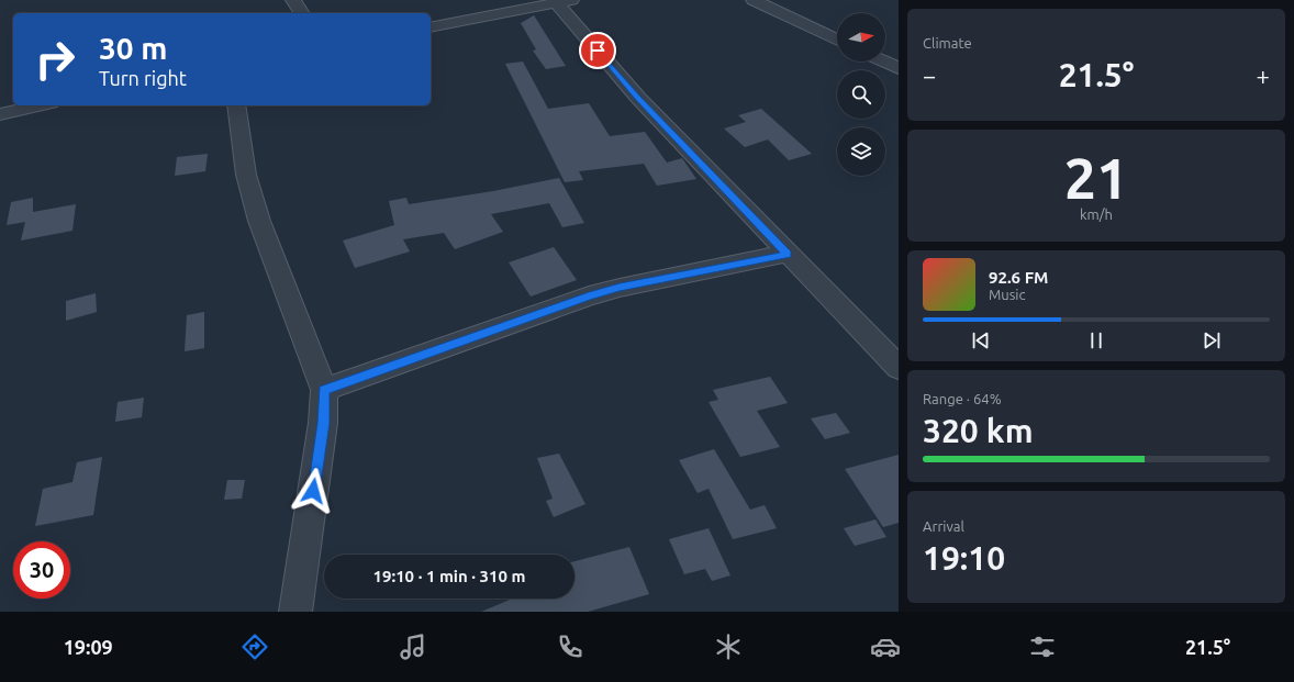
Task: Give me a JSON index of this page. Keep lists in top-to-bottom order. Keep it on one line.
{"north":"right","page":{"tile":["Climate",["21","km/h"],["Range · 64%","320 km"],["Arrival","19:10"]],"turn":["30 m","Turn right"],"heat":["−","21.5°","+"],"song":["92.6 FM","Music"],"limit":"30","trip":"19:10 · 1 min · 310 m","tabs":["19:09","21.5°"]}}
